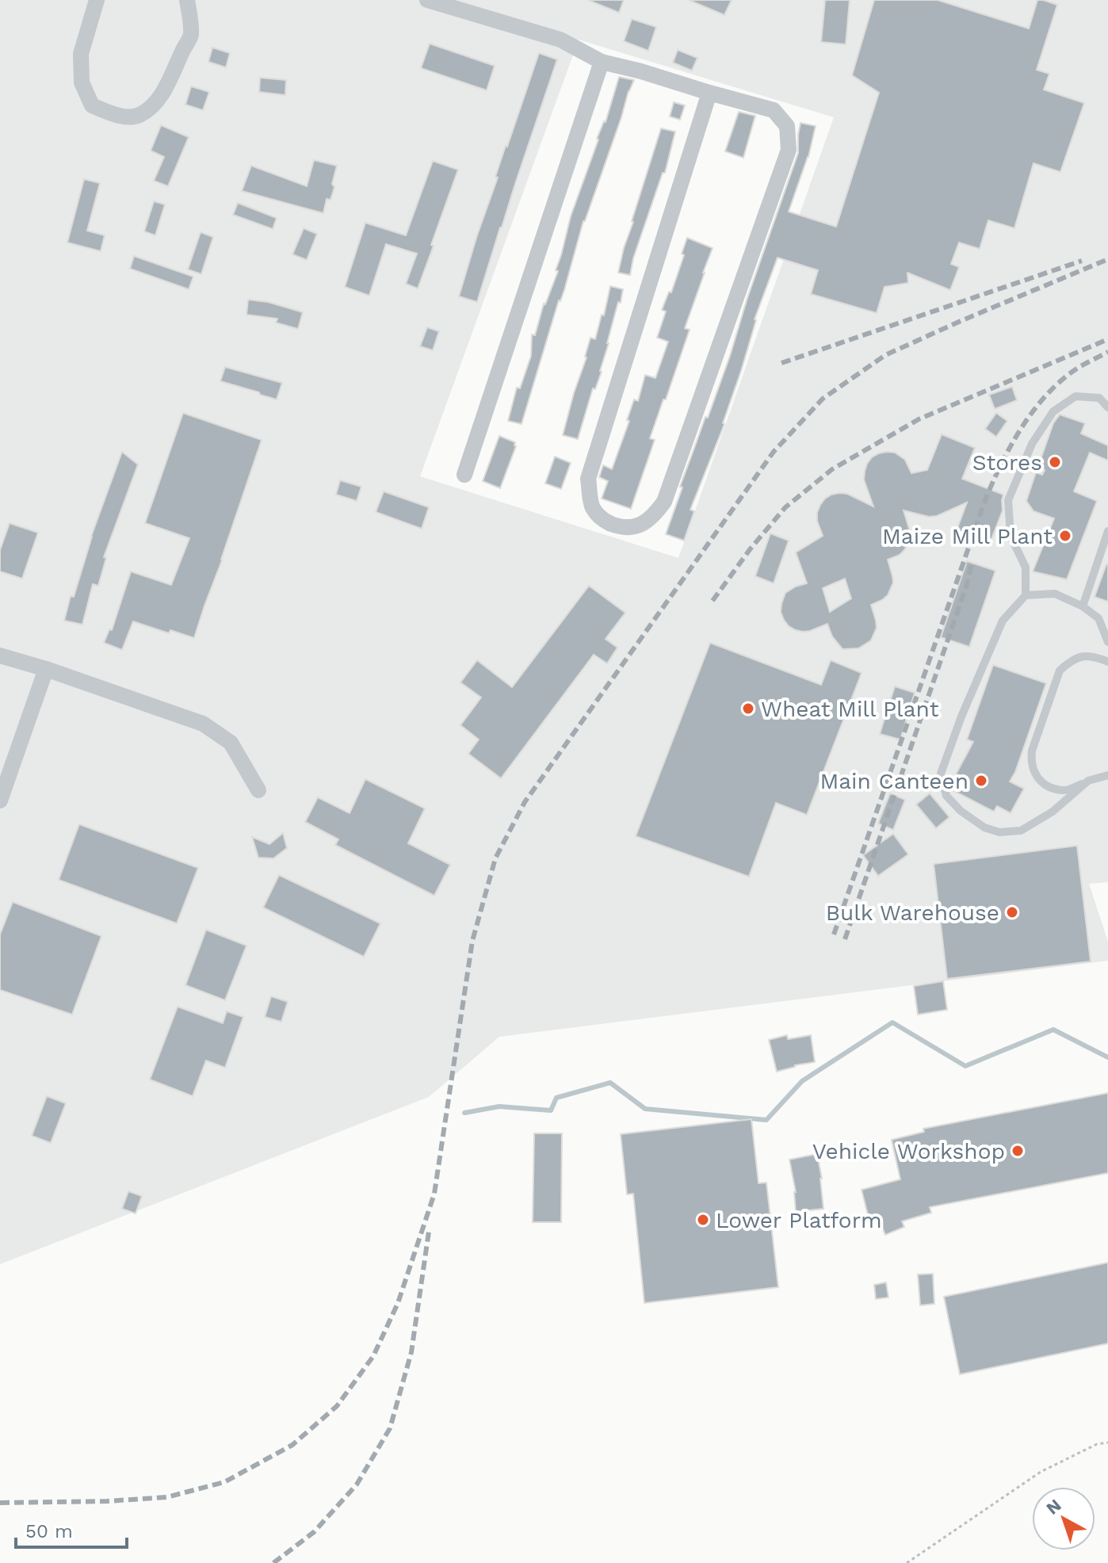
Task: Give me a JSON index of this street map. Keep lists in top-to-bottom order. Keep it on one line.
{"places":["Stores","Maize Mill Plant","Wheat Mill Plant","Main Canteen","Bulk Warehouse","Vehicle Workshop","Lower Platform"],"scale_bar":"50 m","north":"top left"}
